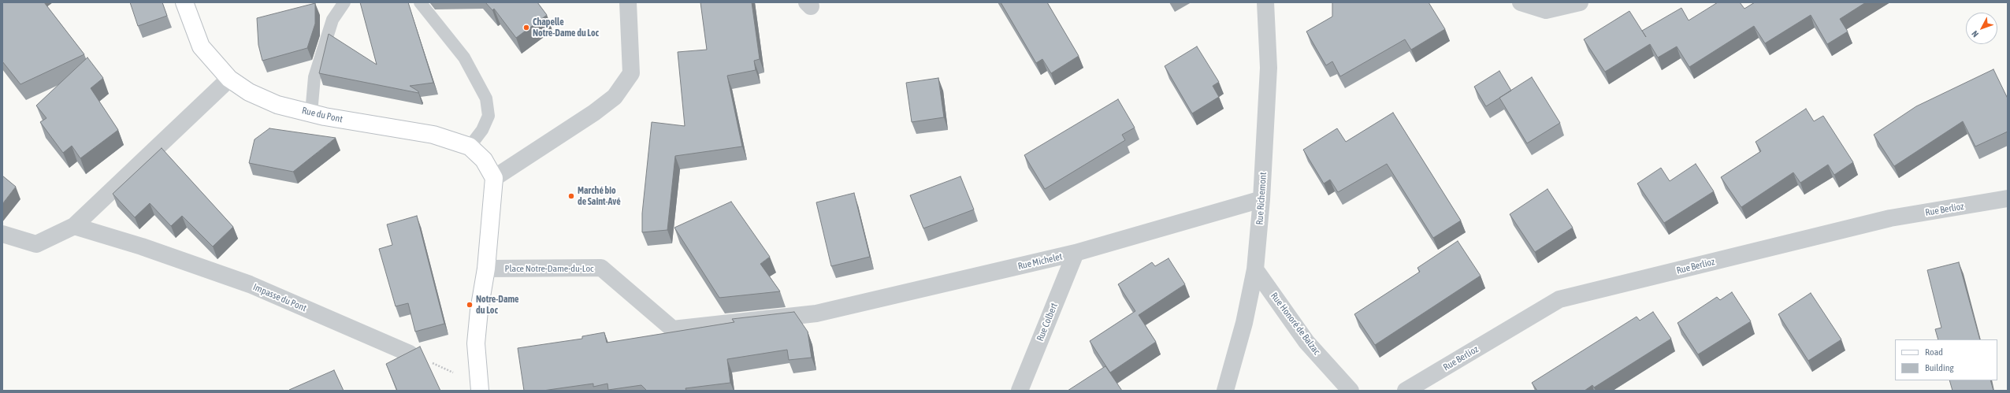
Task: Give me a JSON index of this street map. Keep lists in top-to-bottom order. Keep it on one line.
{"streets":{"main road":["Rue du Pont"],"street":["Rue Richemont","Rue Berlioz","Rue Michelet","Place Notre-Dame-du-Loc","Impasse du Pont","Rue Colbert","Rue Honoré de Balzac"]},"crossings":[["Rue Richemont","Rue Michelet"],["Rue Richemont","Rue Honoré de Balzac"],["Rue Michelet","Place Notre-Dame-du-Loc"],["Rue Michelet","Rue Colbert"]],"places":["Chapelle Notre-Dame du Loc","Marché bio de Saint-Avé","Notre-Dame du Loc"],"legend":["Road","Building"],"north":"bottom left"}
